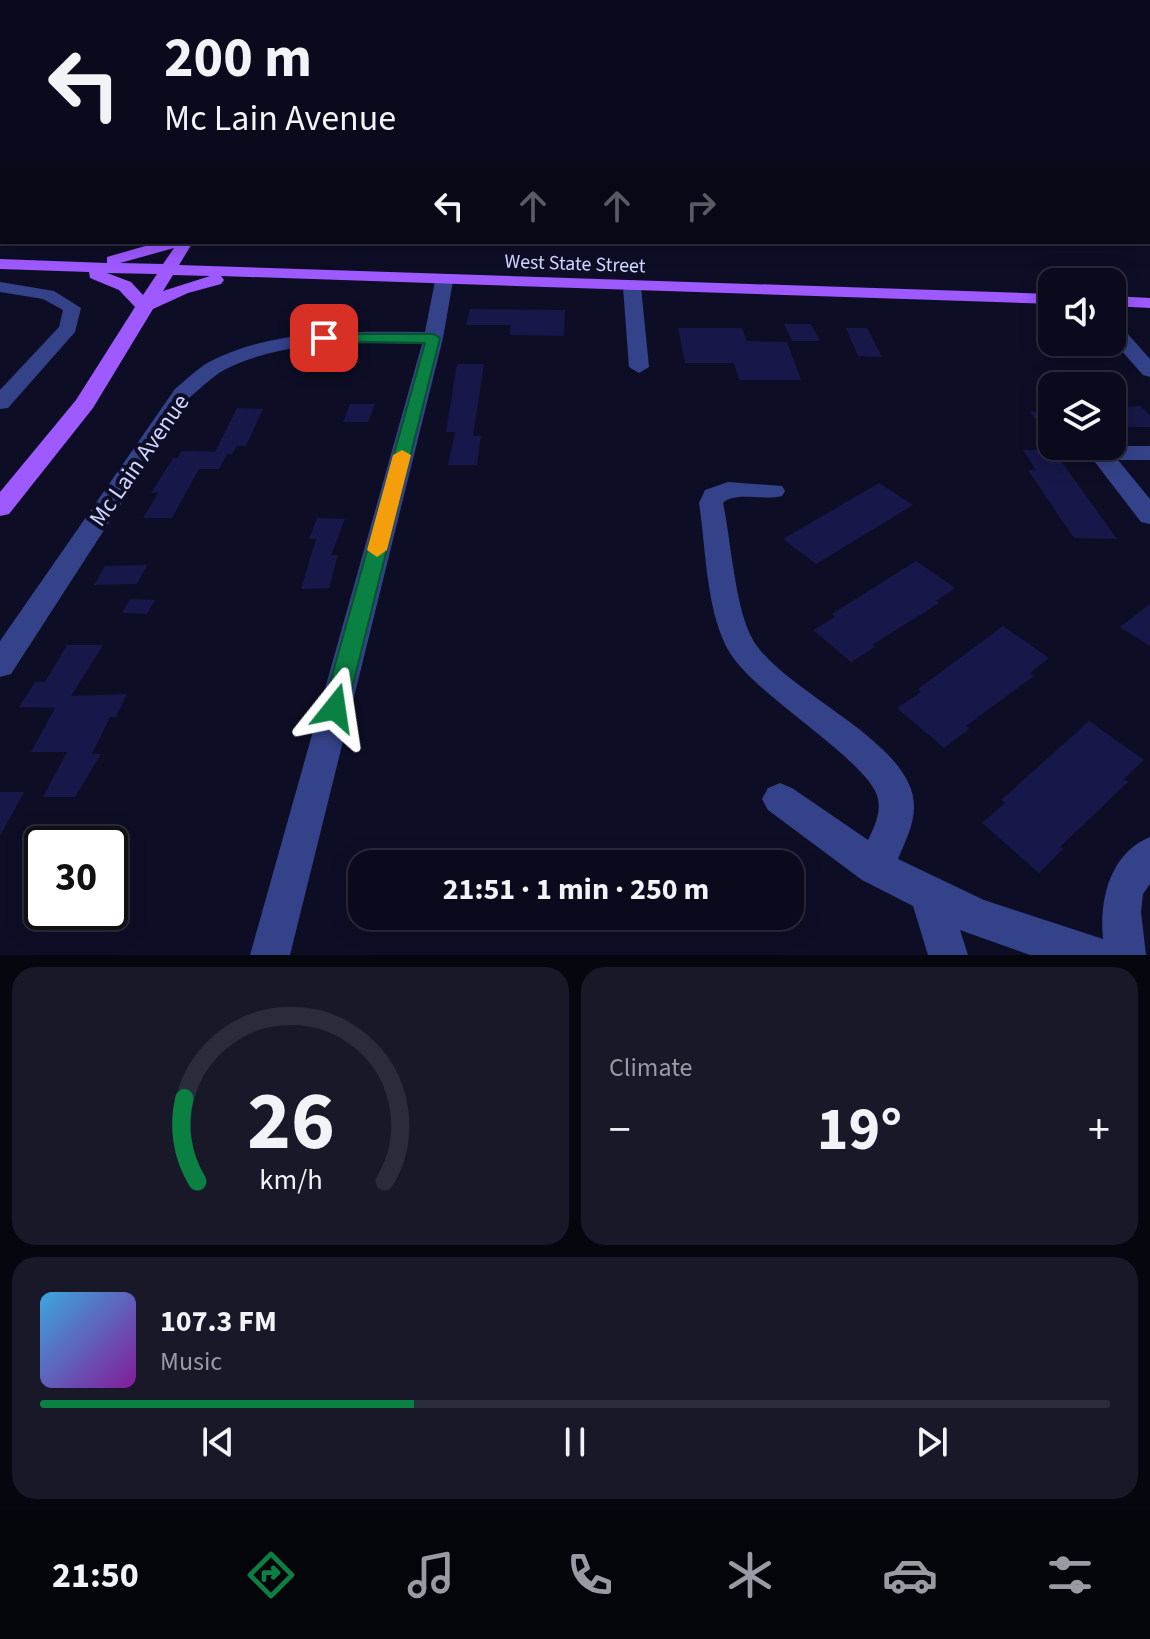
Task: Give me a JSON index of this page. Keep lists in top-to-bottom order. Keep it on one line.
{"streets":{"main road":["West State Street"],"street":["Mc Lain Avenue"]},"page":{"turn":["200 m","Mc Lain Avenue"],"limit":"30","trip":"21:51 · 1 min · 250 m","tile":"Climate","heat":["−","19°","+"],"song":["107.3 FM","Music"],"tabs":"21:50","gauge":["26","km/h"]}}
